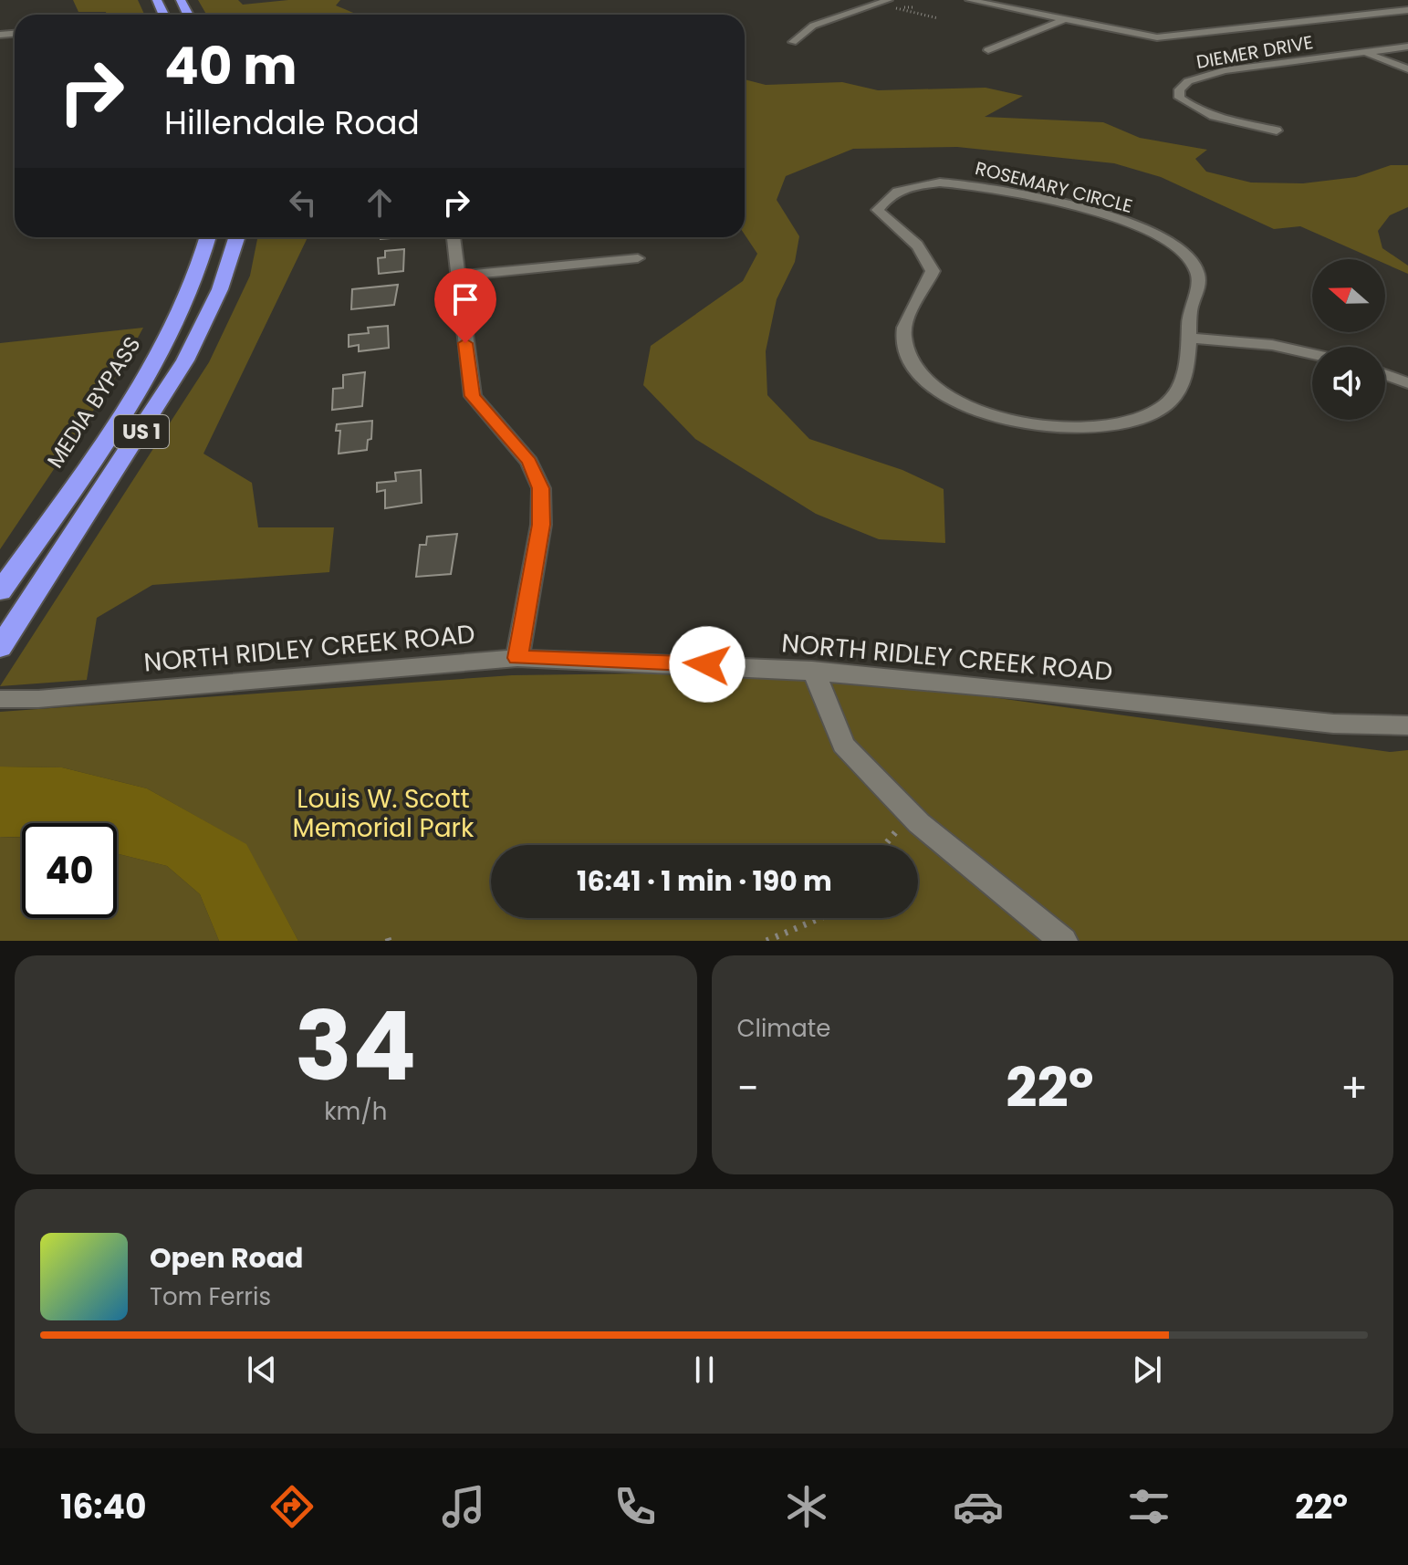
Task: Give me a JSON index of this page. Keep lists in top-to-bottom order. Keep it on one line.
{"streets":{"highway":["MEDIA BYPASS","US 1"],"street":["DIEMER DRIVE","ROSEMARY CIRCLE","NORTH RIDLEY CREEK ROAD"]},"parks":["Louis W. Scott Memorial Park"],"north":"left","page":{"turn":["40 m","Hillendale Road"],"limit":"40","trip":"16:41 · 1 min · 190 m","tile":[["34","km/h"],"Climate"],"heat":["−","22°","+"],"song":["Open Road","Tom Ferris"],"tabs":["16:40","22°"]}}
